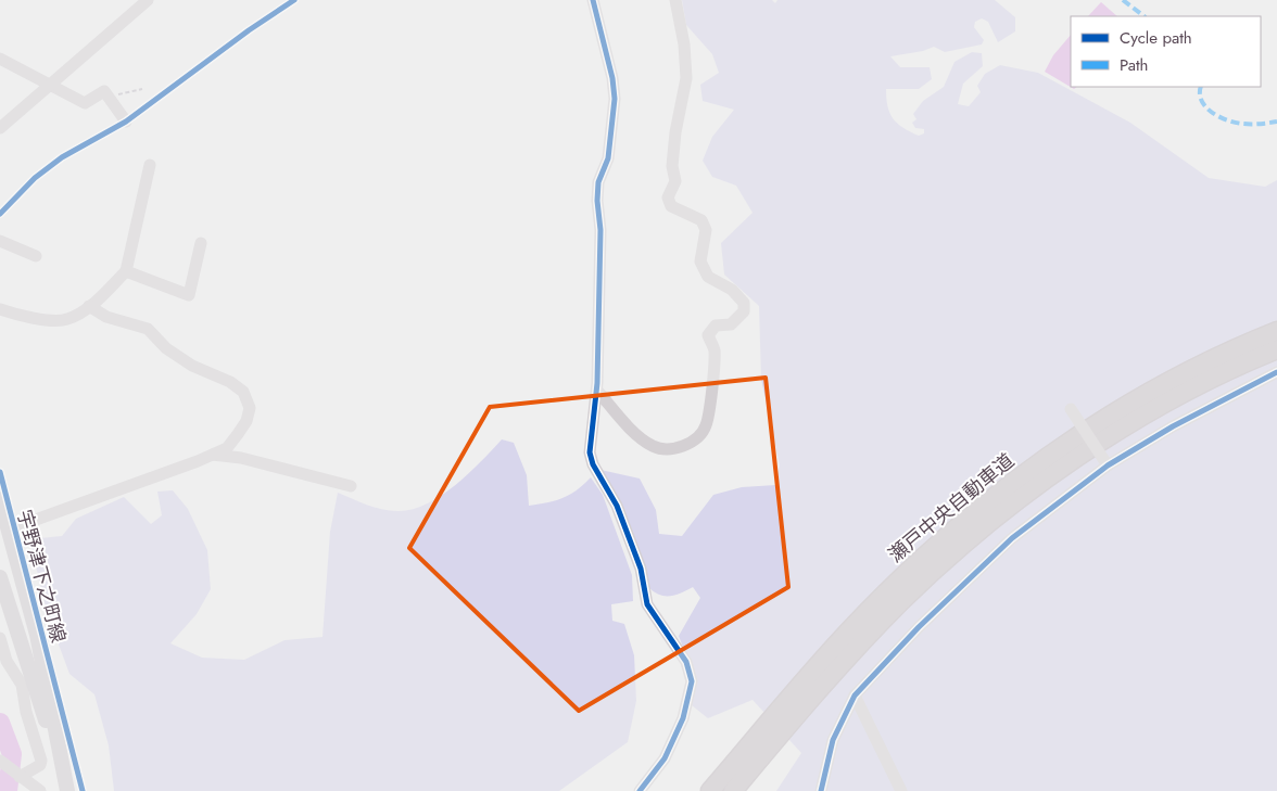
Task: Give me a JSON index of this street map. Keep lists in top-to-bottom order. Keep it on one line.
{"streets":{"highway":["瀬戸中央自動車道"],"main road":["宇野津下之町線"]},"legend":["Cycle path","Path"]}
